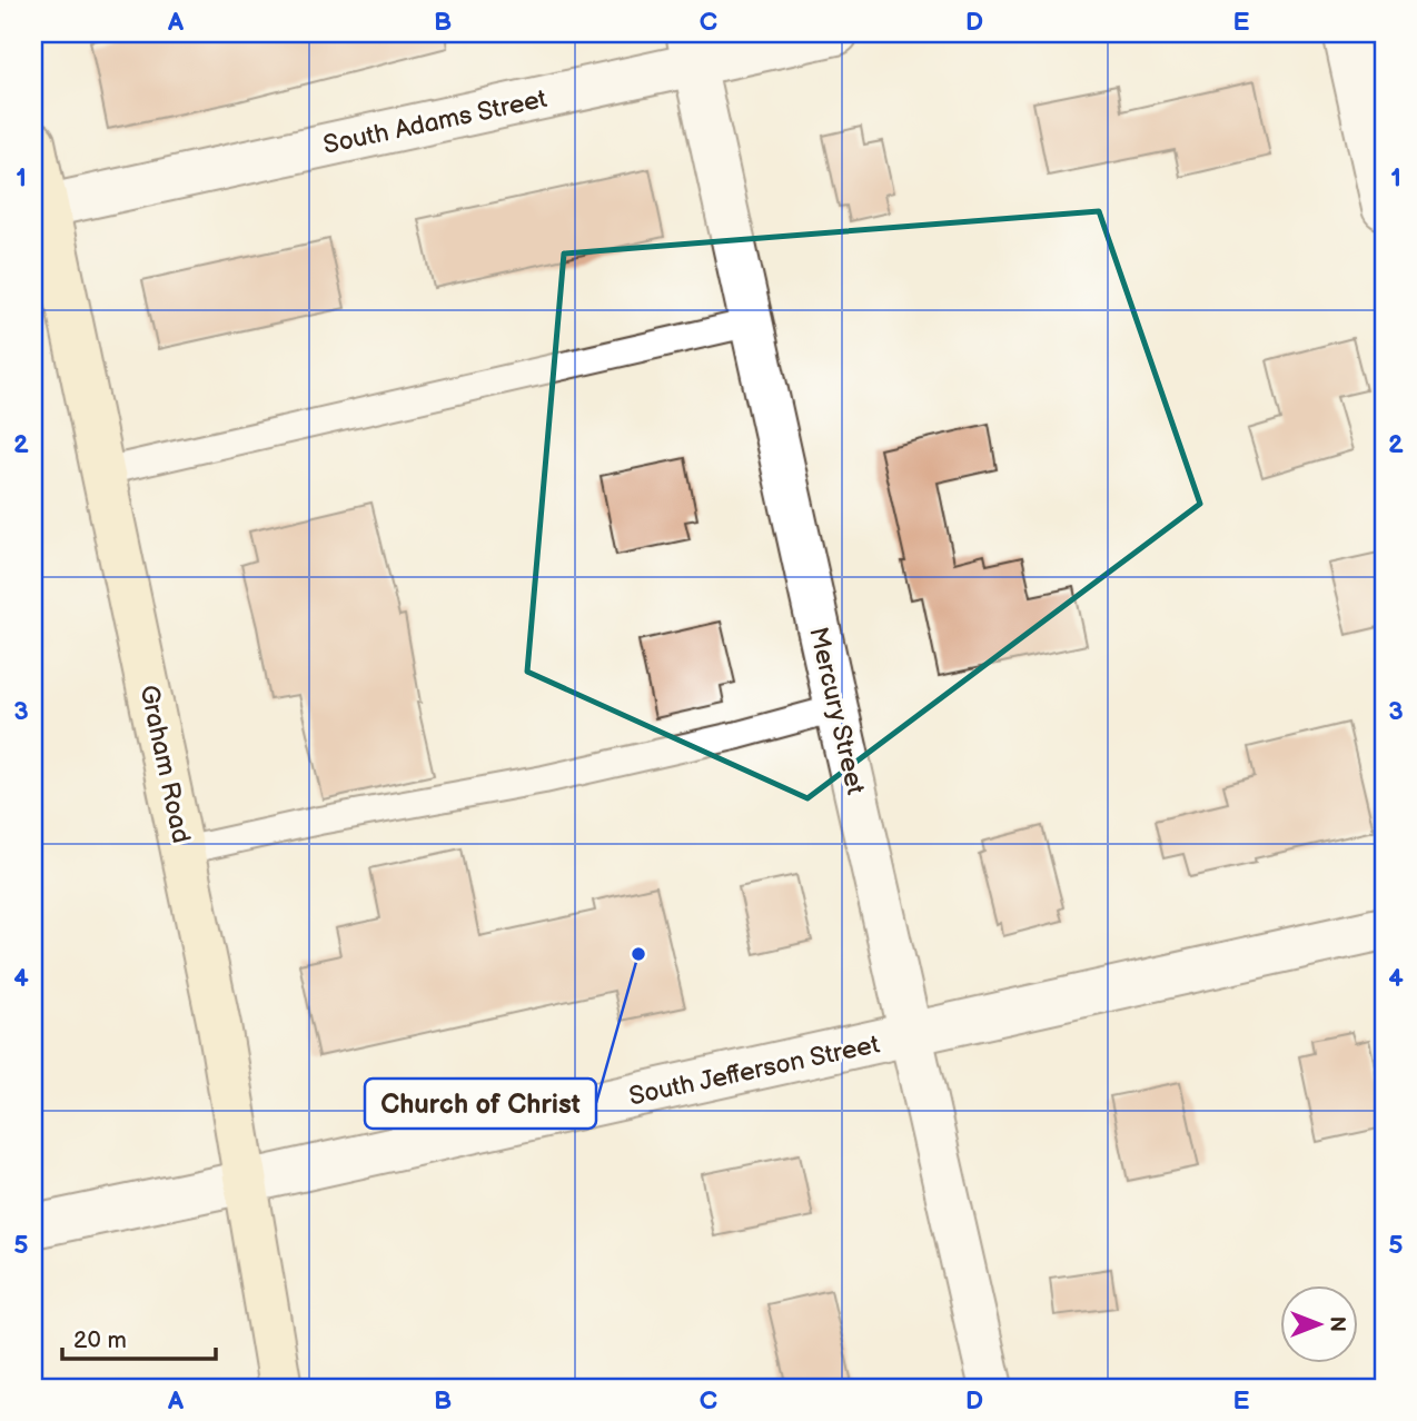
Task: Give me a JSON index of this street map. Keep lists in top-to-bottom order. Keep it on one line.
{"streets":{"main road":["Graham Road"],"street":["South Adams Street","Mercury Street","South Jefferson Street"]},"crossings":[["South Adams Street","Mercury Street"],["South Adams Street","Graham Road"],["Mercury Street","South Jefferson Street"],["Graham Road","South Jefferson Street"]],"places":["Church of Christ"],"scale_bar":"20 m","north":"right","grid":{"columns":["A","B","C","D","E"],"rows":["1","2","3","4","5"]}}
